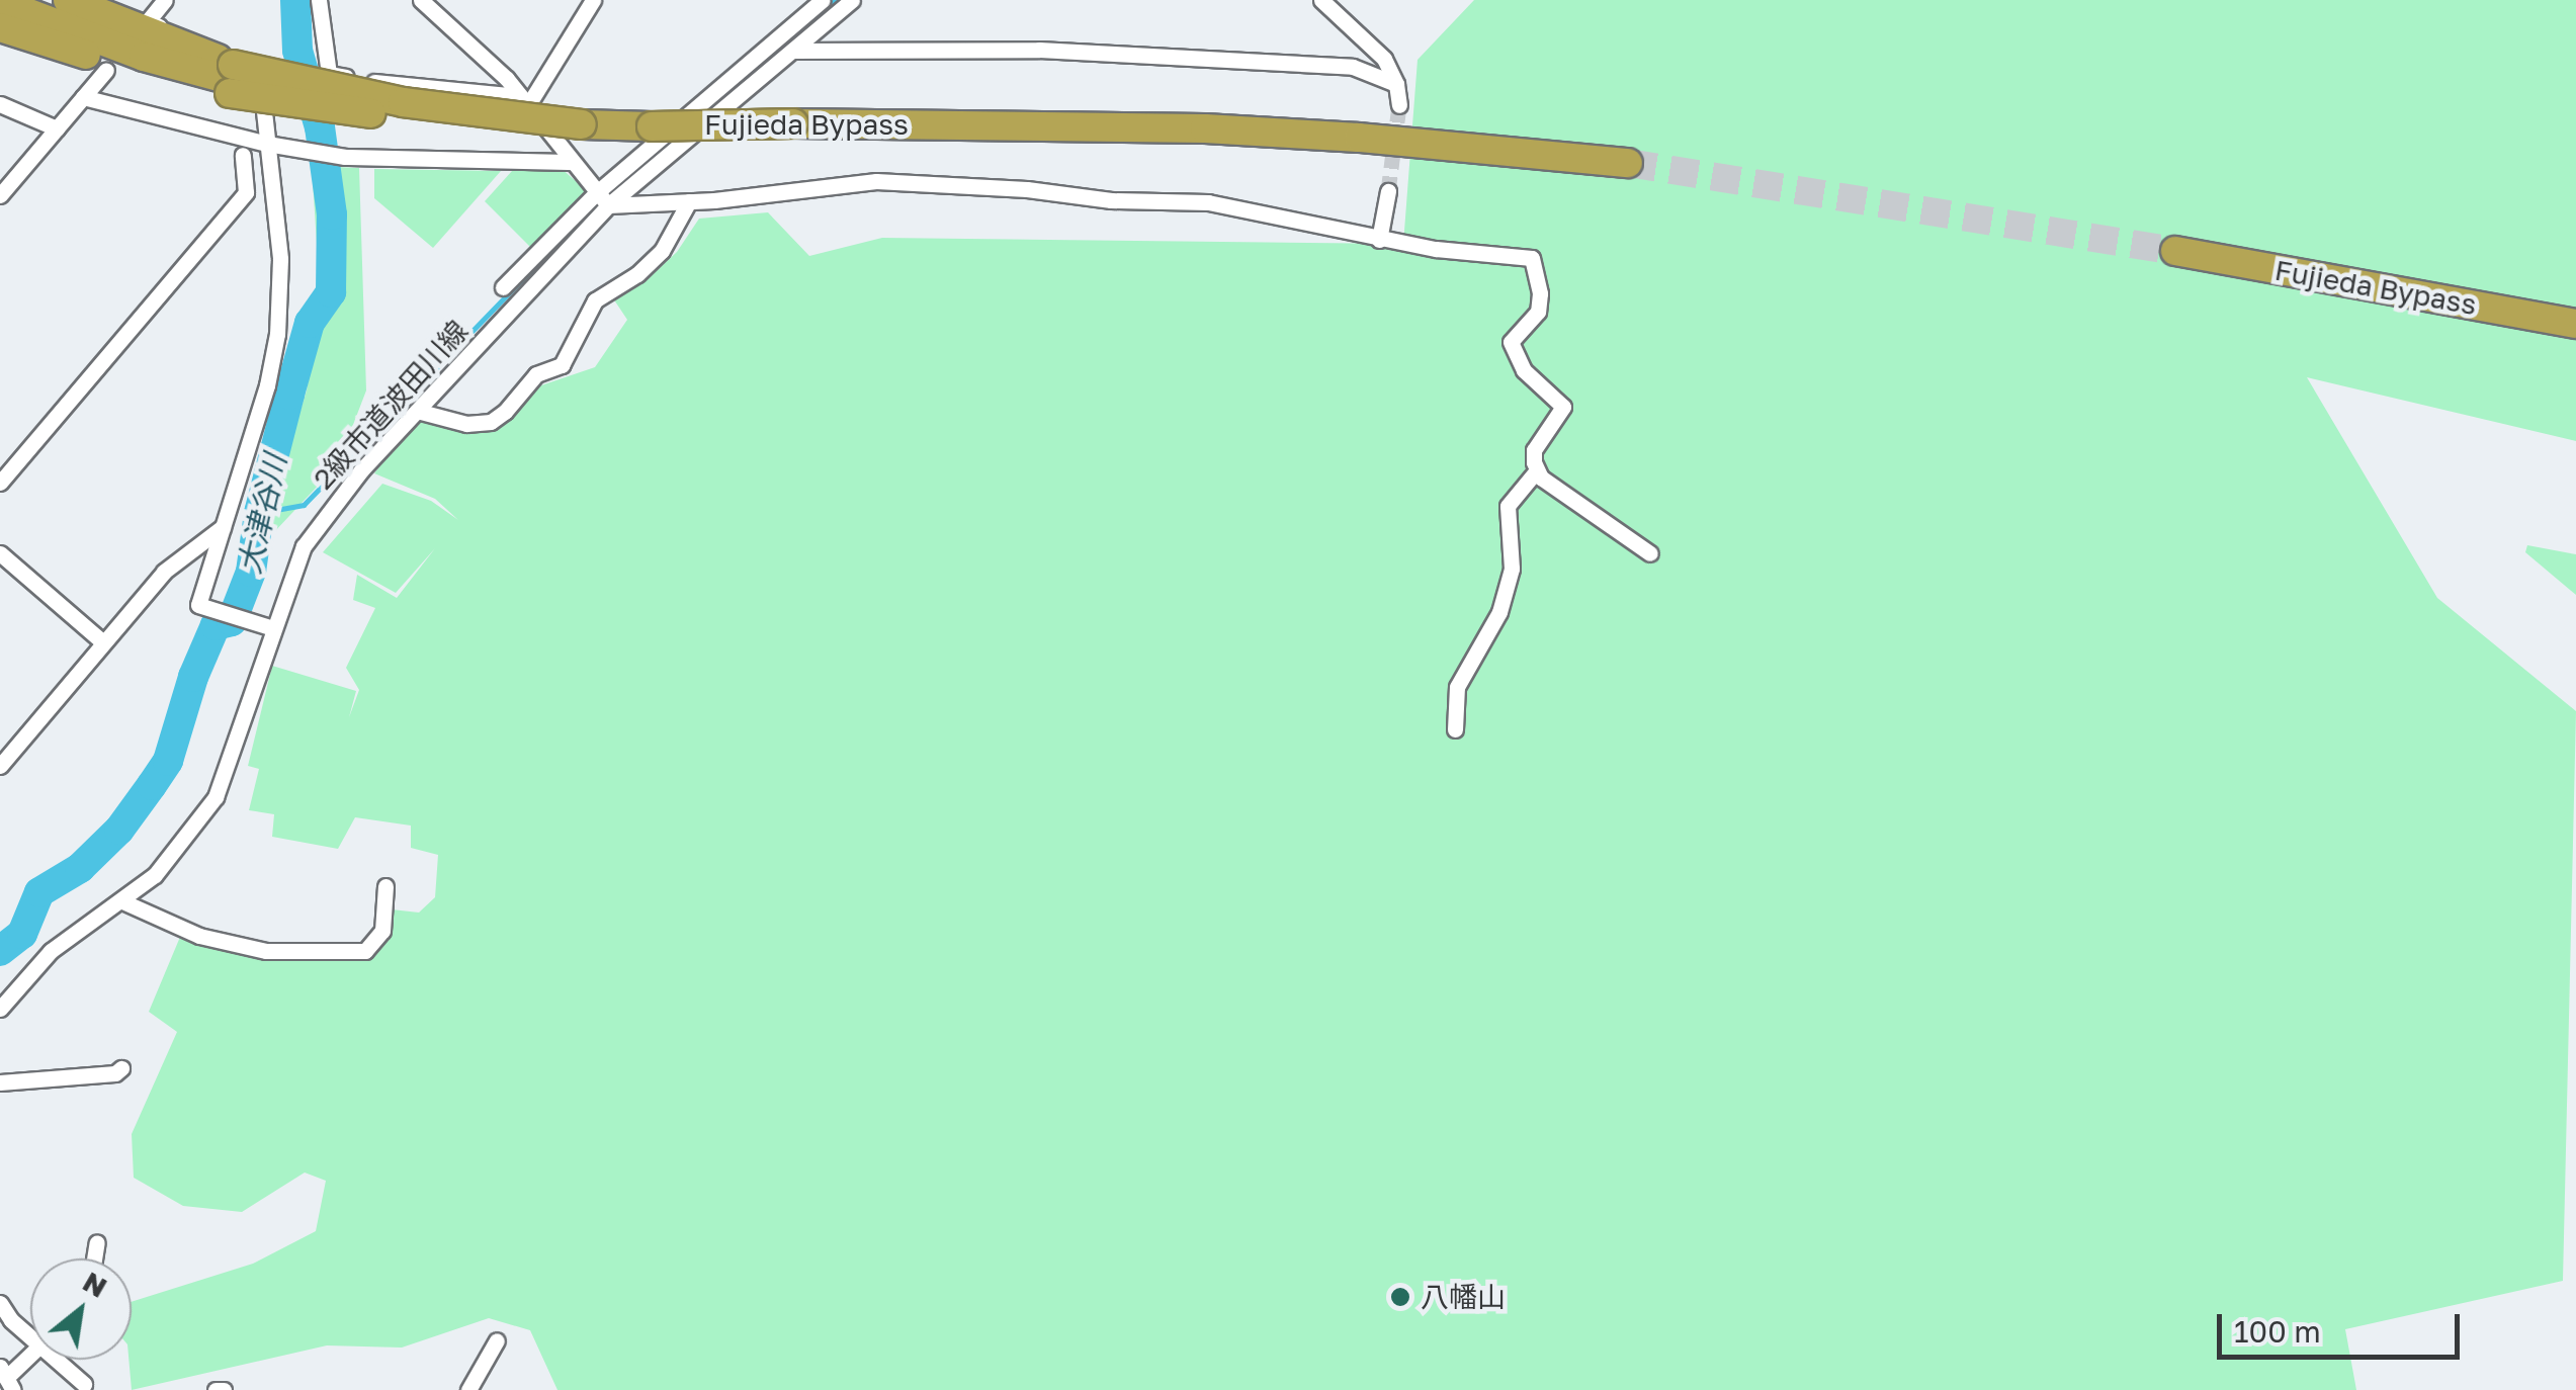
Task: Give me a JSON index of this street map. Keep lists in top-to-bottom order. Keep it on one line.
{"streets":{"highway":["Fujieda Bypass"],"street":["2級市道波田川線"]},"water":["大津谷川"],"places":["八幡山"],"scale_bar":"100 m","north":"top right"}
